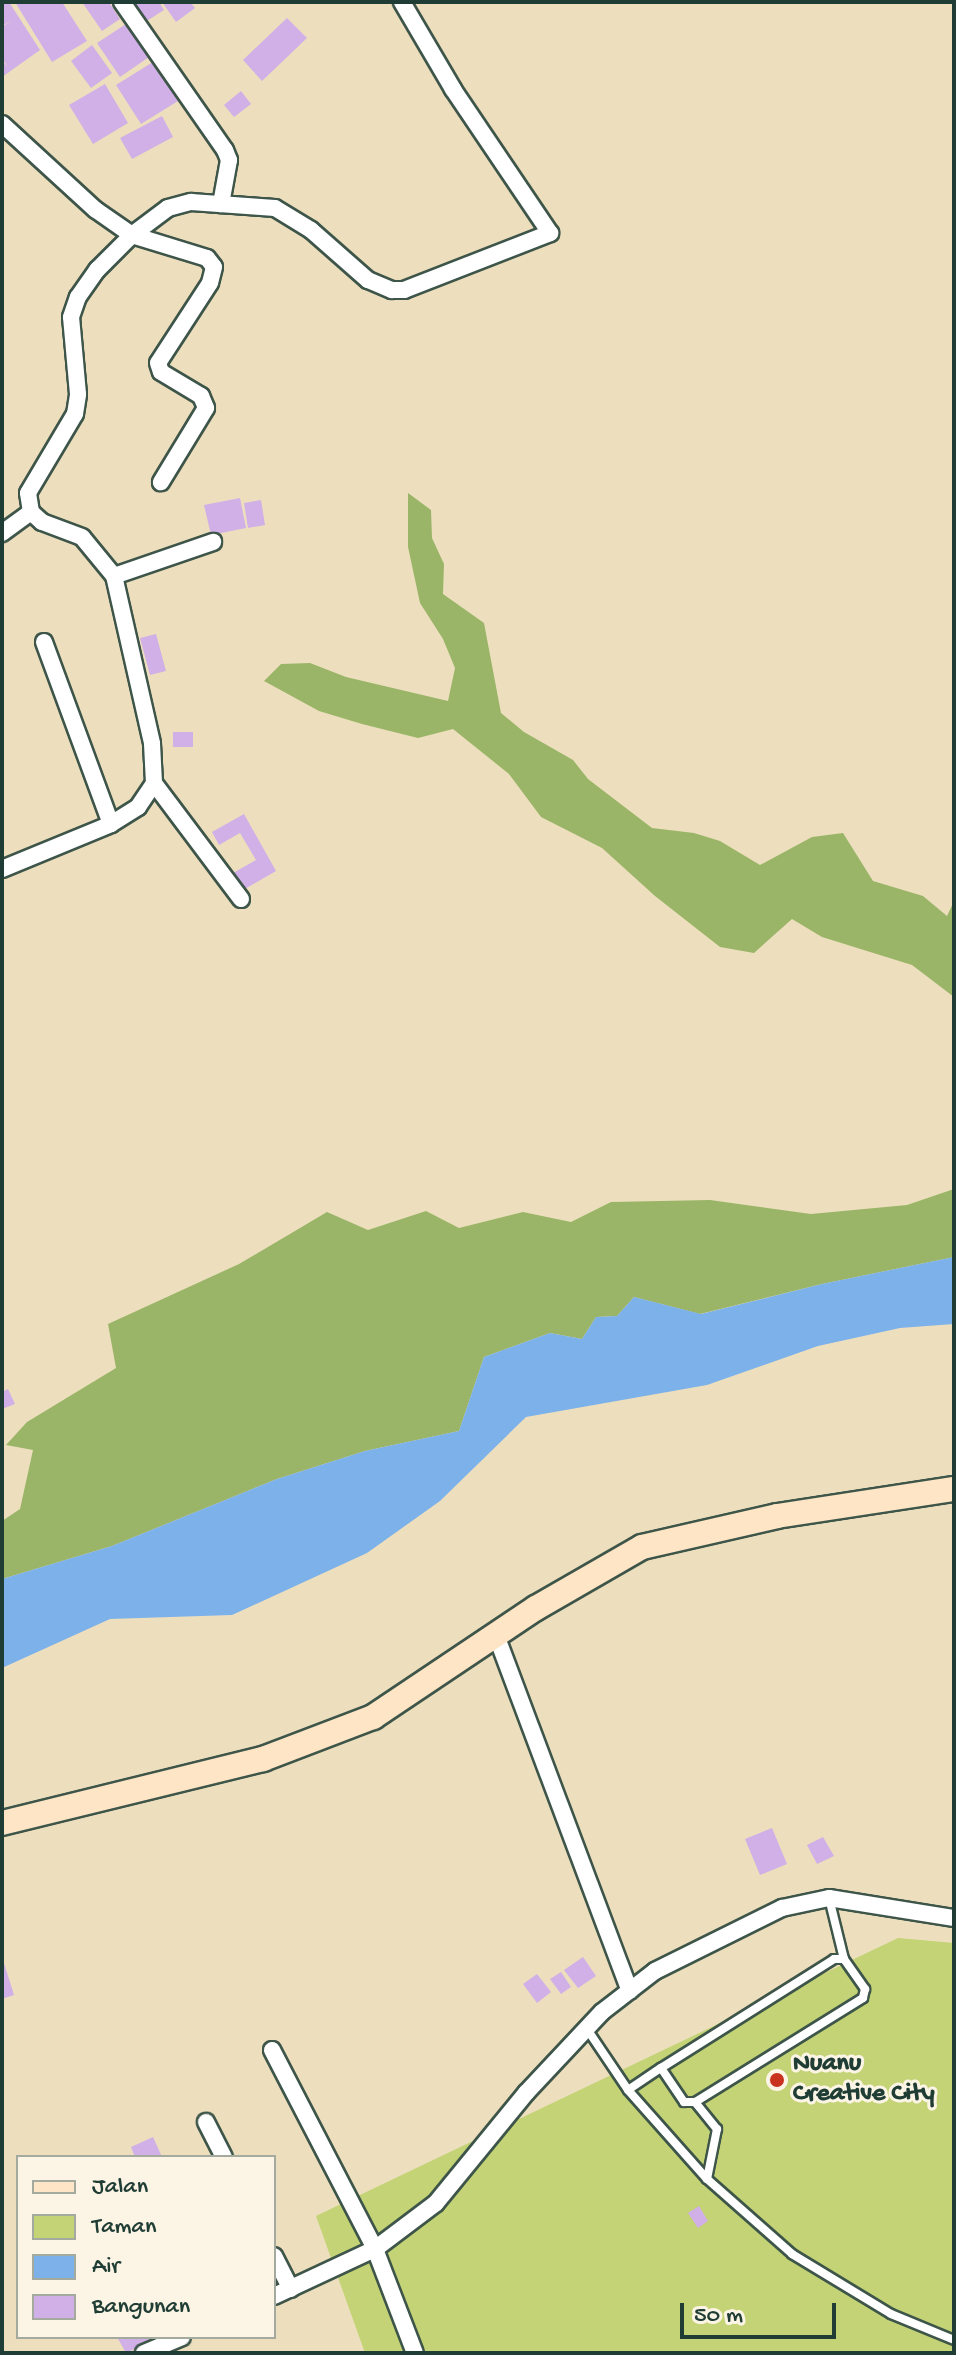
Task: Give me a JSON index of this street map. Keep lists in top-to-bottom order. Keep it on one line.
{"places":["Nuanu Creative City"],"legend":["Jalan","Taman","Air","Bangunan"],"scale_bar":"50 m"}
